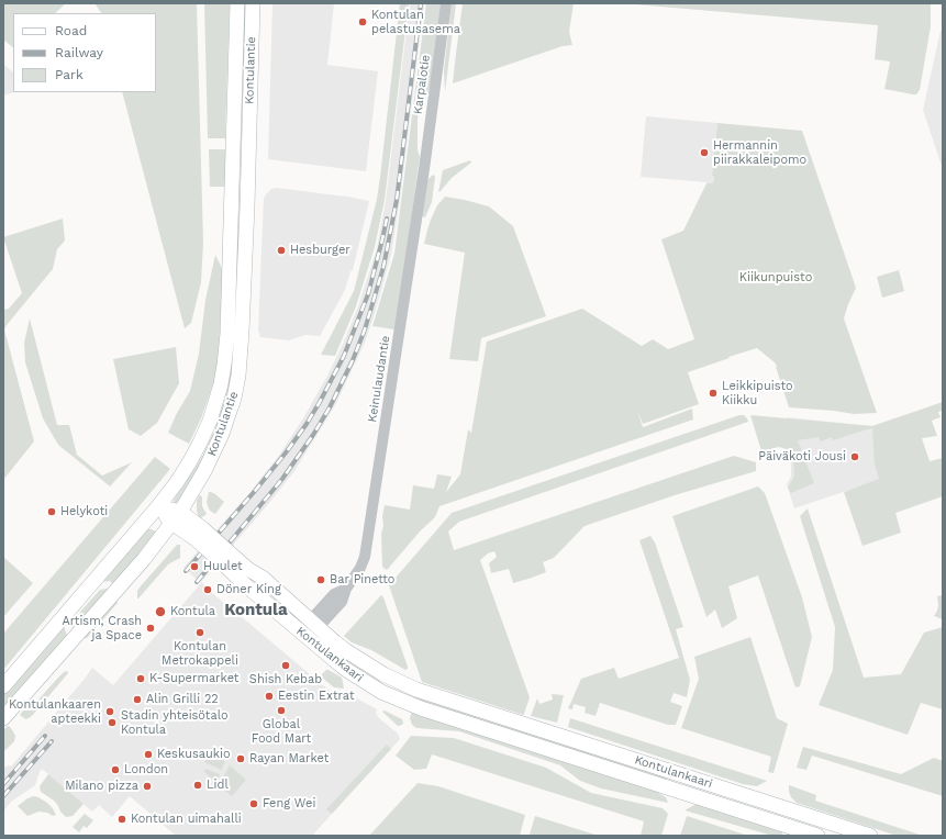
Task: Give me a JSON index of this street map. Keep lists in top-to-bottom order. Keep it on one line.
{"streets":{"main road":["Kontulantie","Kontulankaari"],"street":["Karpalotie","Keinulaudantie"]},"crossings":[["Kontulantie","Kontulankaari"],["Karpalotie","Keinulaudantie"],["Keinulaudantie","Kontulankaari"]],"districts":["Kontula"],"parks":["Kiikunpuisto"],"places":["Kontulan pelastusasema","Hermannin piirakkaleipomo","Hesburger","Leikkipuisto Kiikku","Päiväkoti Jousi","Helykoti","Huulet","Bar Pinetto","Döner King","Kontula","Artism, Crash ja Space","Kontulan Metrokappeli","Shish Kebab","K-Supermarket","Eestin Extrat","Alin Grilli 22","Global Food Mart","Kontulankaaren apteekki","Stadin yhteisötalo Kontula","Keskusaukio","Rayan Market","London","Lidl","Milano pizza","Feng Wei","Kontulan uimahalli"],"legend":["Road","Railway","Park"]}
